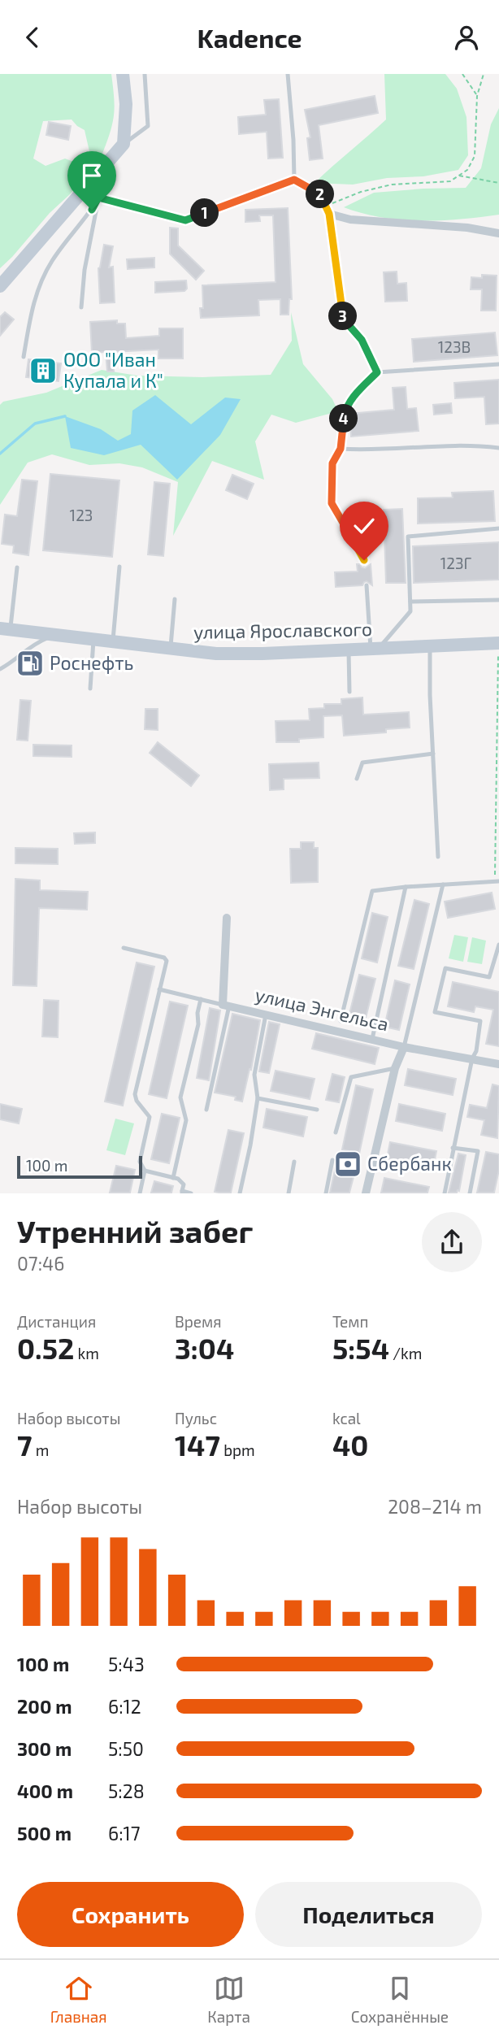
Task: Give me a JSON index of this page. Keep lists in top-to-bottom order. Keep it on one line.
{"streets":{"street":["улица Ярославского","улица Энгельса"]},"places":{"building":["ООО \"Иван Купала и К\""],"fuel station":["Роснефть"],"bank":["Сбербанк"]},"house_numbers":["123В","123","123Г"],"scale_bar":"100 m","page":{"header":"Kadence","pins":["2","1","3","4"],"scale":"100 m","heading":["Утренний забег","07:46"],"stats":[["Дистанция","0.52 km"],["Время","3:04"],["Темп","5:54 /km"],["Набор высоты","7 m"],["Пульс","147 bpm"],["kcal","40"]],"chart":["Набор высоты","208–214 m"],"list":[{"name":"100 m","note":"5:43"},{"name":"200 m","note":"6:12"},{"name":"300 m","note":"5:50"},{"name":"400 m","note":"5:28"},{"name":"500 m","note":"6:17"}],"buttons":["Сохранить","Поделиться"],"tabs":["Главная","Карта","Сохранённые"]}}
